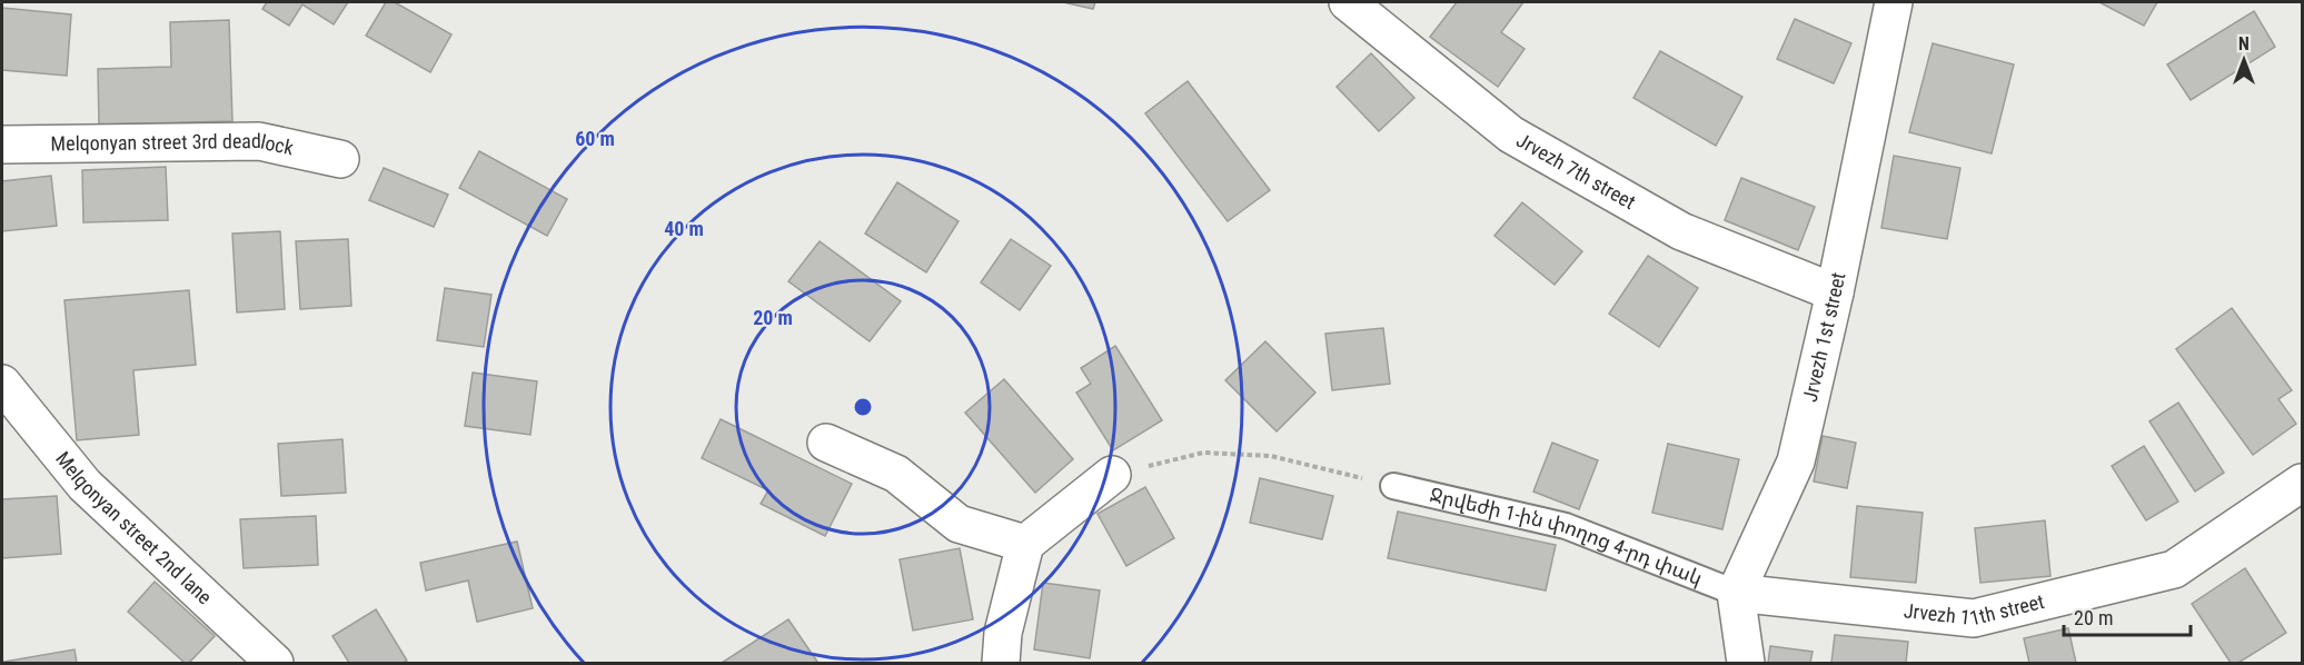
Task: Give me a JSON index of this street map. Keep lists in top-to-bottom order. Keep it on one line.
{"streets":{"street":["Melqonyan street 3rd deadlock","Jrvezh 7th street","Jrvezh 1st street","Melqonyan street 2nd lane","Jrvezh 11th street"],"lane":["Ջրվեժի 1-ին փողոց 4-րդ փակ"]},"crossings":[["Jrvezh 7th street","Jrvezh 1st street"],["Jrvezh 1st street","Ջրվեժի 1-ին փողոց 4-րդ փակ"],["Jrvezh 1st street","Jrvezh 11th street"],["Ջրվեժի 1-ին փողոց 4-րդ փակ","Jrvezh 11th street"]],"scale_bar":"20 m","north":"top","rings":["60 m","40 m","20 m"]}
